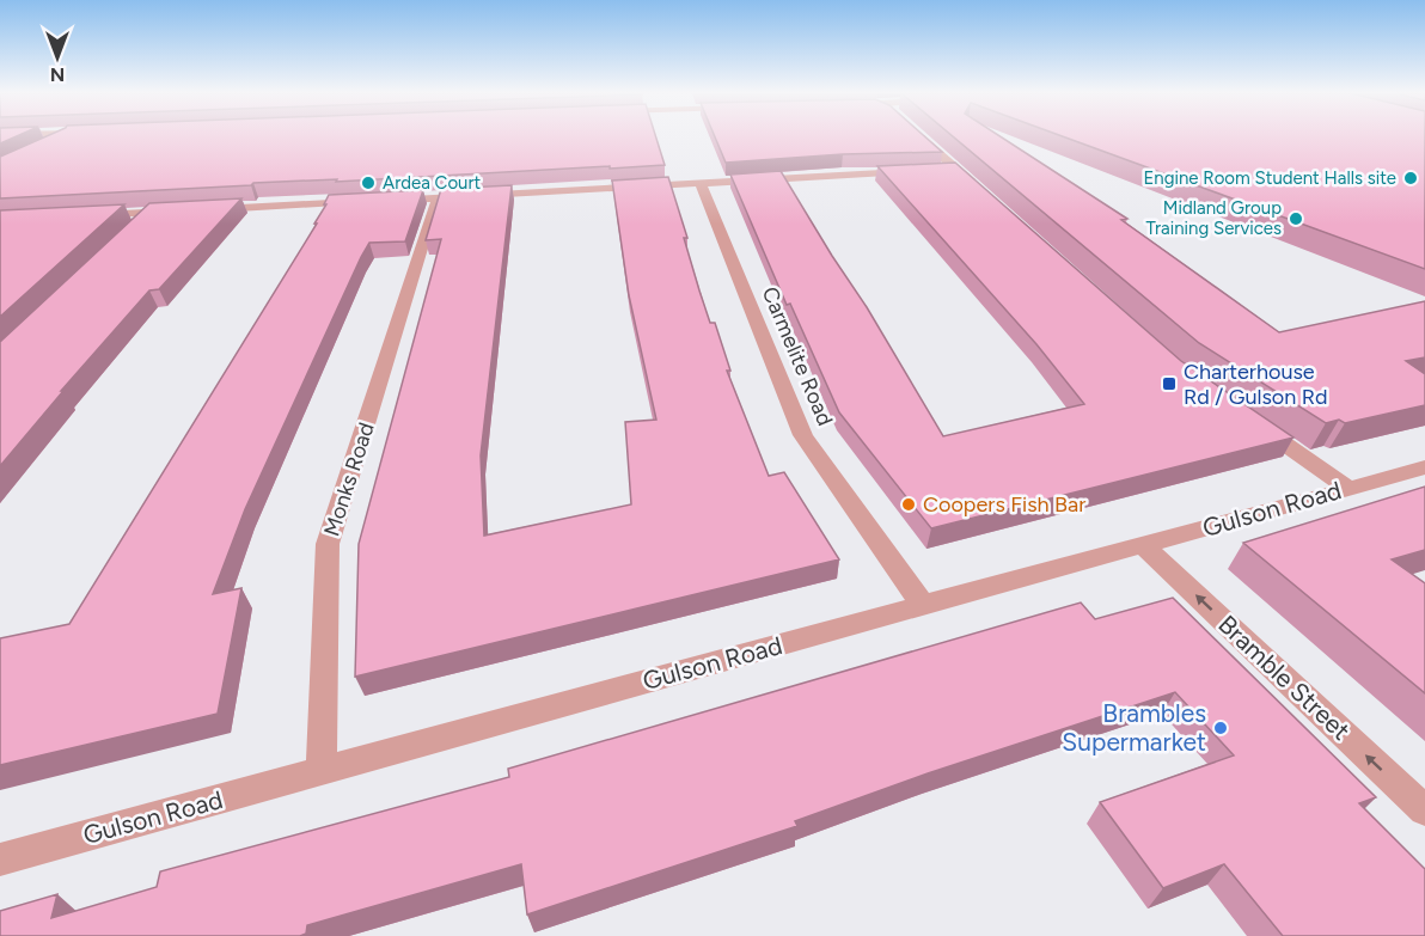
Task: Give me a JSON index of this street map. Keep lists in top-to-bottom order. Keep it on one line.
{"streets":{"street":["Carmelite Road","Monks Road","Gulson Road","Bramble Street"]},"crossings":[["Carmelite Road","Gulson Road"],["Monks Road","Gulson Road"],["Gulson Road","Bramble Street"]],"one_way":["Bramble Street"],"places":{"other":["Engine Room Student Halls site","Ardea Court","Midland Group Training Services","Coopers Fish Bar","Brambles Supermarket"],"transit":["Charterhouse Rd / Gulson Rd"]},"north":"bottom"}
